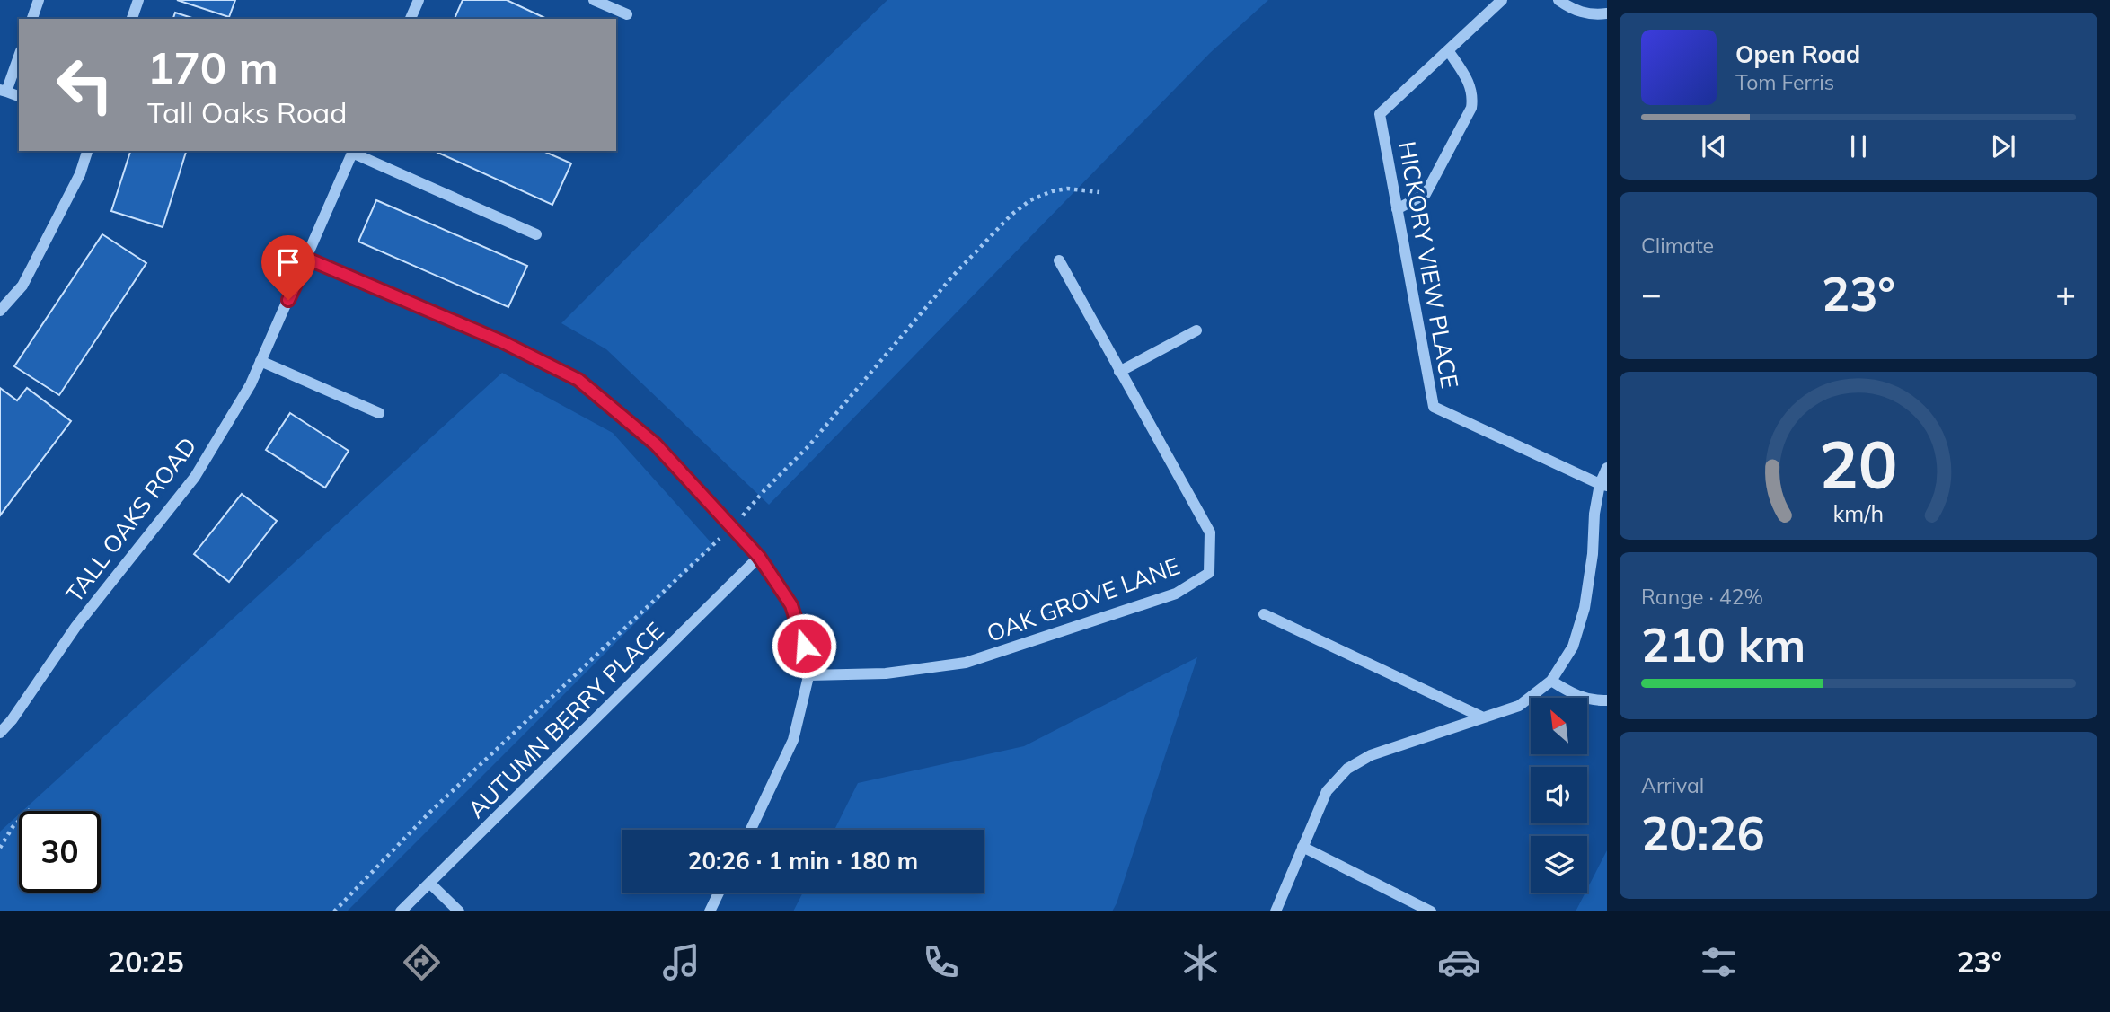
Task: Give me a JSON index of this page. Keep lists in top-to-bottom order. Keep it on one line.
{"streets":{"street":["HICKORY VIEW PLACE","TALL OAKS ROAD","OAK GROVE LANE","AUTUMN BERRY PLACE"]},"north":"top left","page":{"turn":["170 m","Tall Oaks Road"],"song":["Open Road","Tom Ferris"],"tile":["Climate",["Range · 42%","210 km"],["Arrival","20:26"]],"heat":["−","23°","+"],"limit":"30","trip":"20:26 · 1 min · 180 m","tabs":["20:25","23°"],"gauge":["20","km/h"]}}
